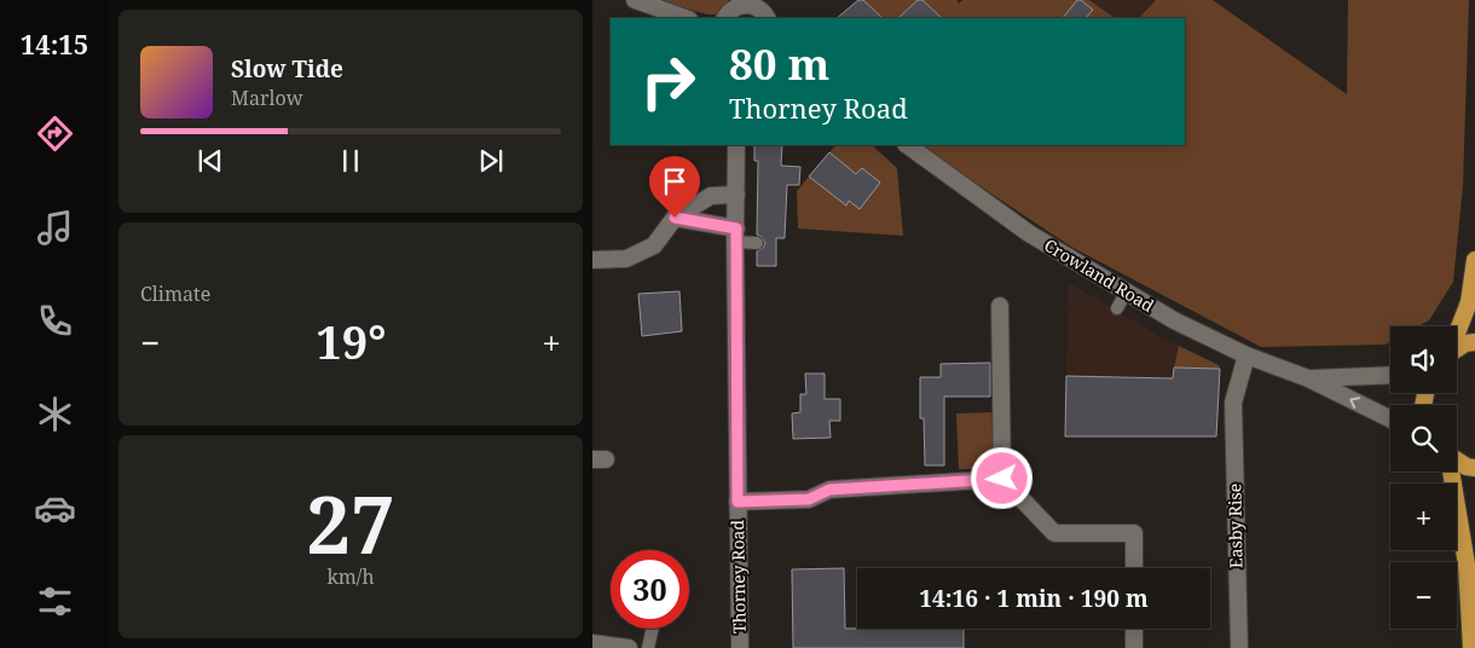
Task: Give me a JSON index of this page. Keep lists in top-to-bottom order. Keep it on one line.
{"streets":{"street":["Crowland Road","Easby Rise","Thorney Road"]},"crossings":[["Crowland Road","Easby Rise"]],"page":{"tabs":"14:15","turn":["80 m","Thorney Road"],"song":["Slow Tide","Marlow"],"tile":["Climate",["27","km/h"]],"heat":["−","19°","+"],"map_buttons":["+","−"],"limit":"30","trip":"14:16 · 1 min · 190 m"}}
